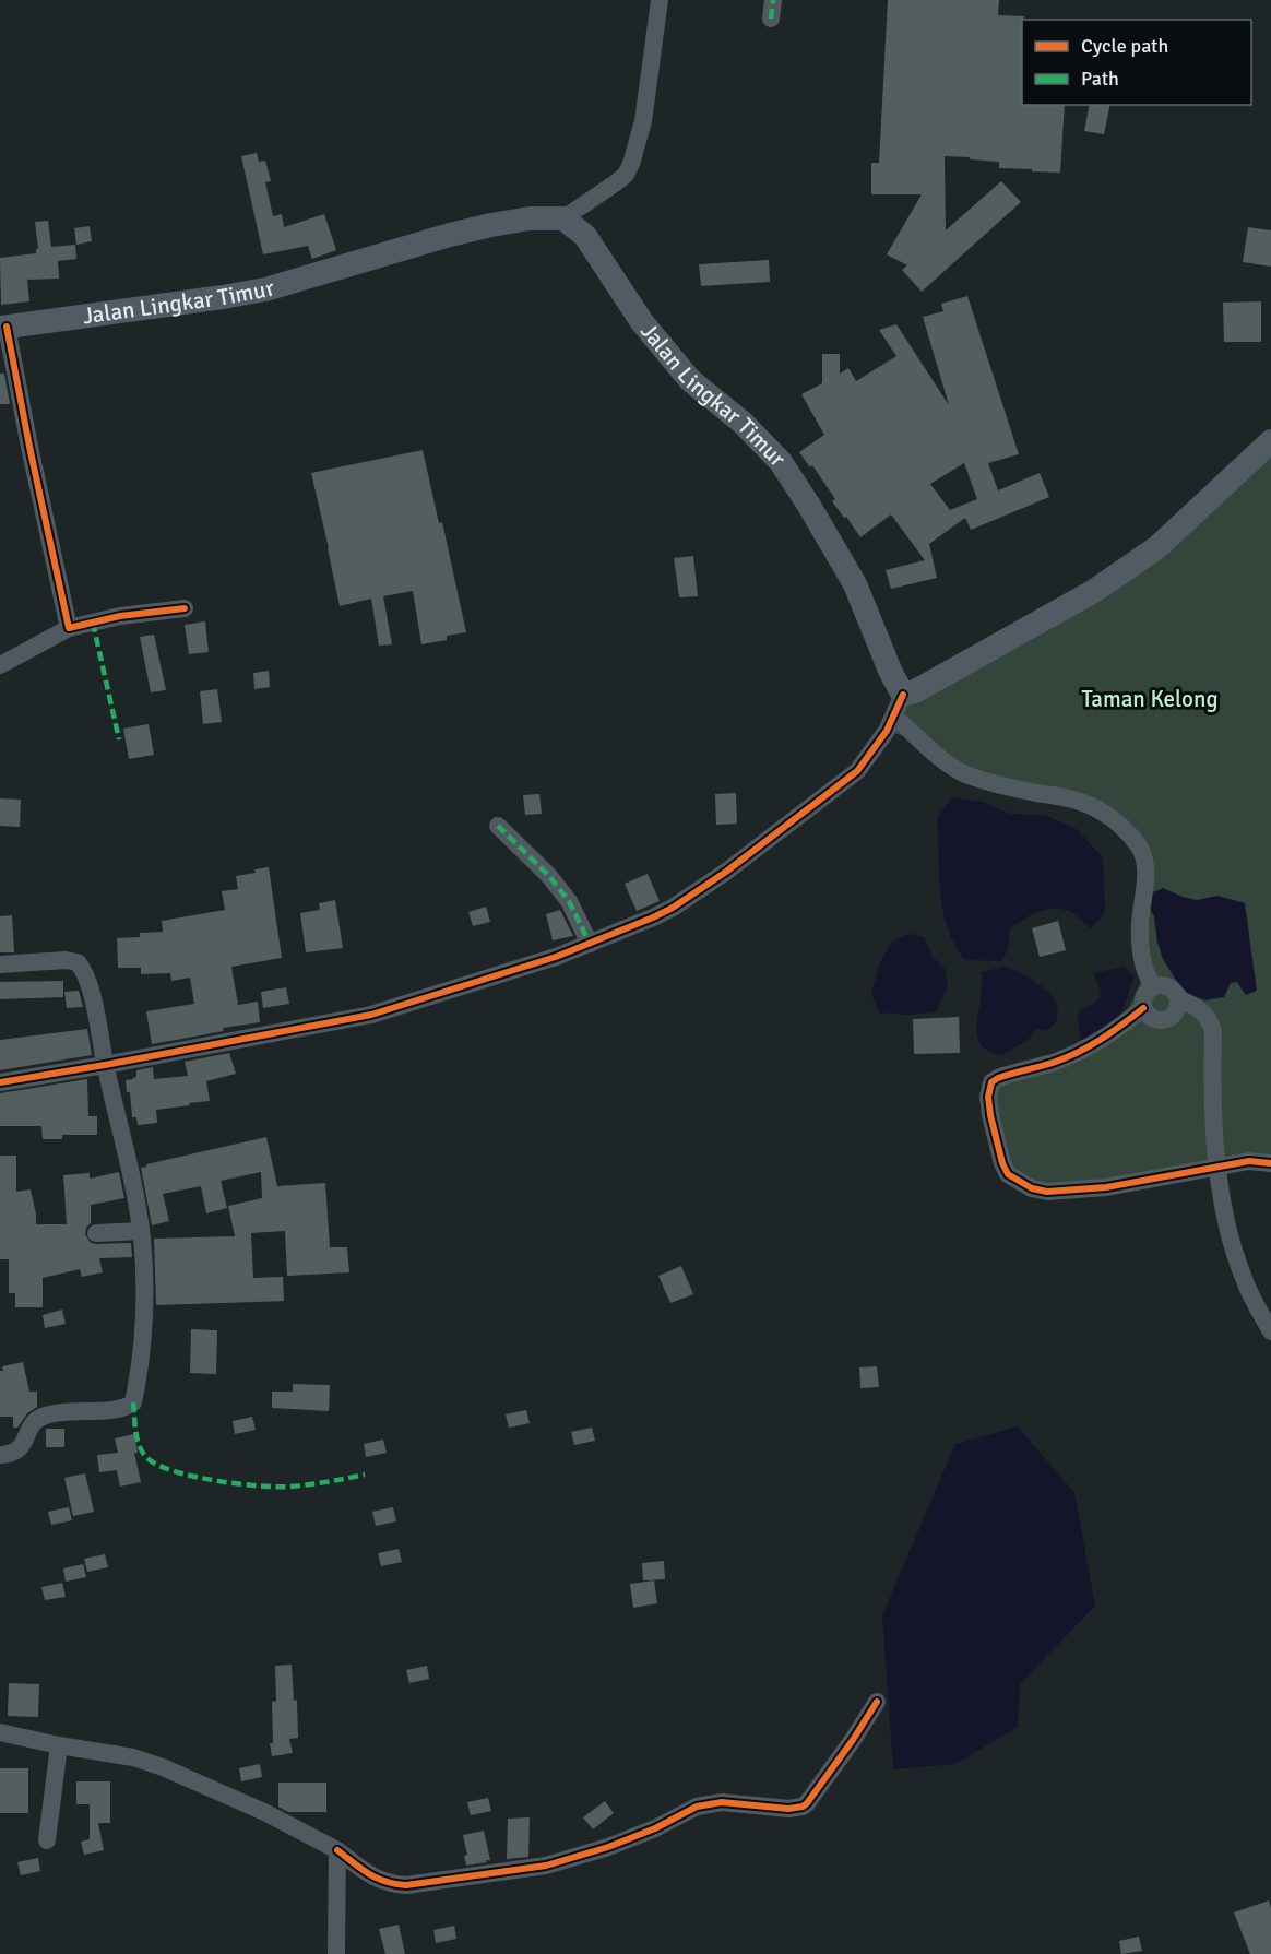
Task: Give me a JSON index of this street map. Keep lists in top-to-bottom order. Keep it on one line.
{"streets":{"main road":["Jalan Lingkar Timur"]},"parks":["Taman Kelong"],"legend":["Cycle path","Path"]}
